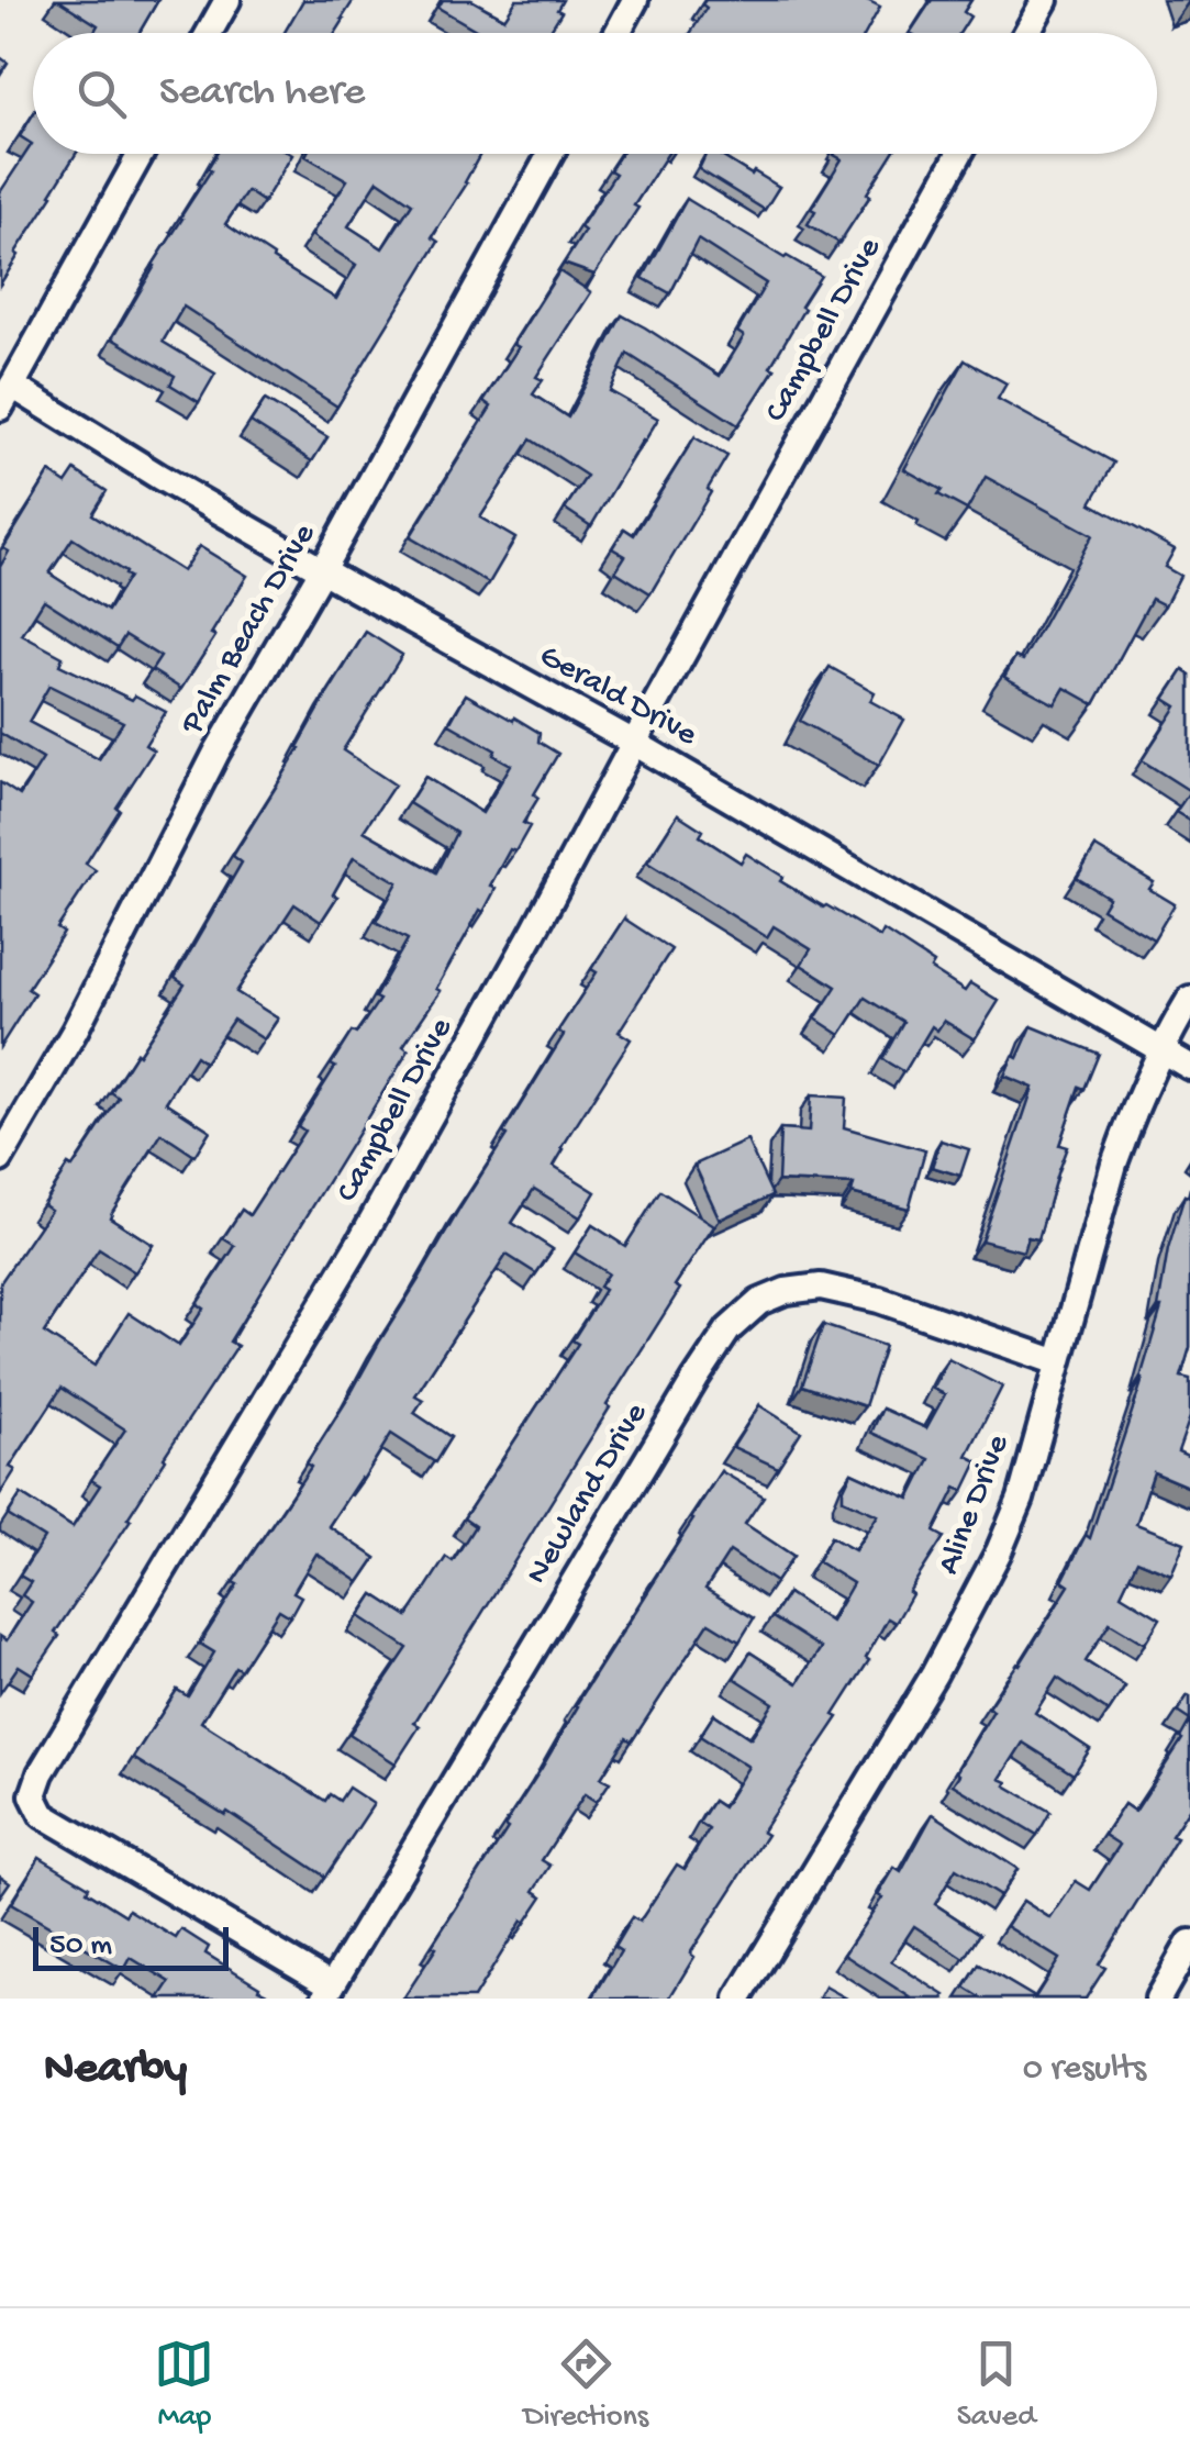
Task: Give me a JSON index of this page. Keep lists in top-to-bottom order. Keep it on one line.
{"streets":{"street":["Campbell Drive","Palm Beach Drive","Gerald Drive","Newland Drive","Aline Drive"]},"crossings":[["Campbell Drive","Gerald Drive"],["Campbell Drive","Newland Drive"],["Palm Beach Drive","Gerald Drive"],["Gerald Drive","Aline Drive"],["Newland Drive","Aline Drive"]],"scale_bar":"50 m","page":{"search":"Search here","scale":"50 m","heading":["Nearby","0 results"],"nav":["Map","Directions","Saved"]}}
